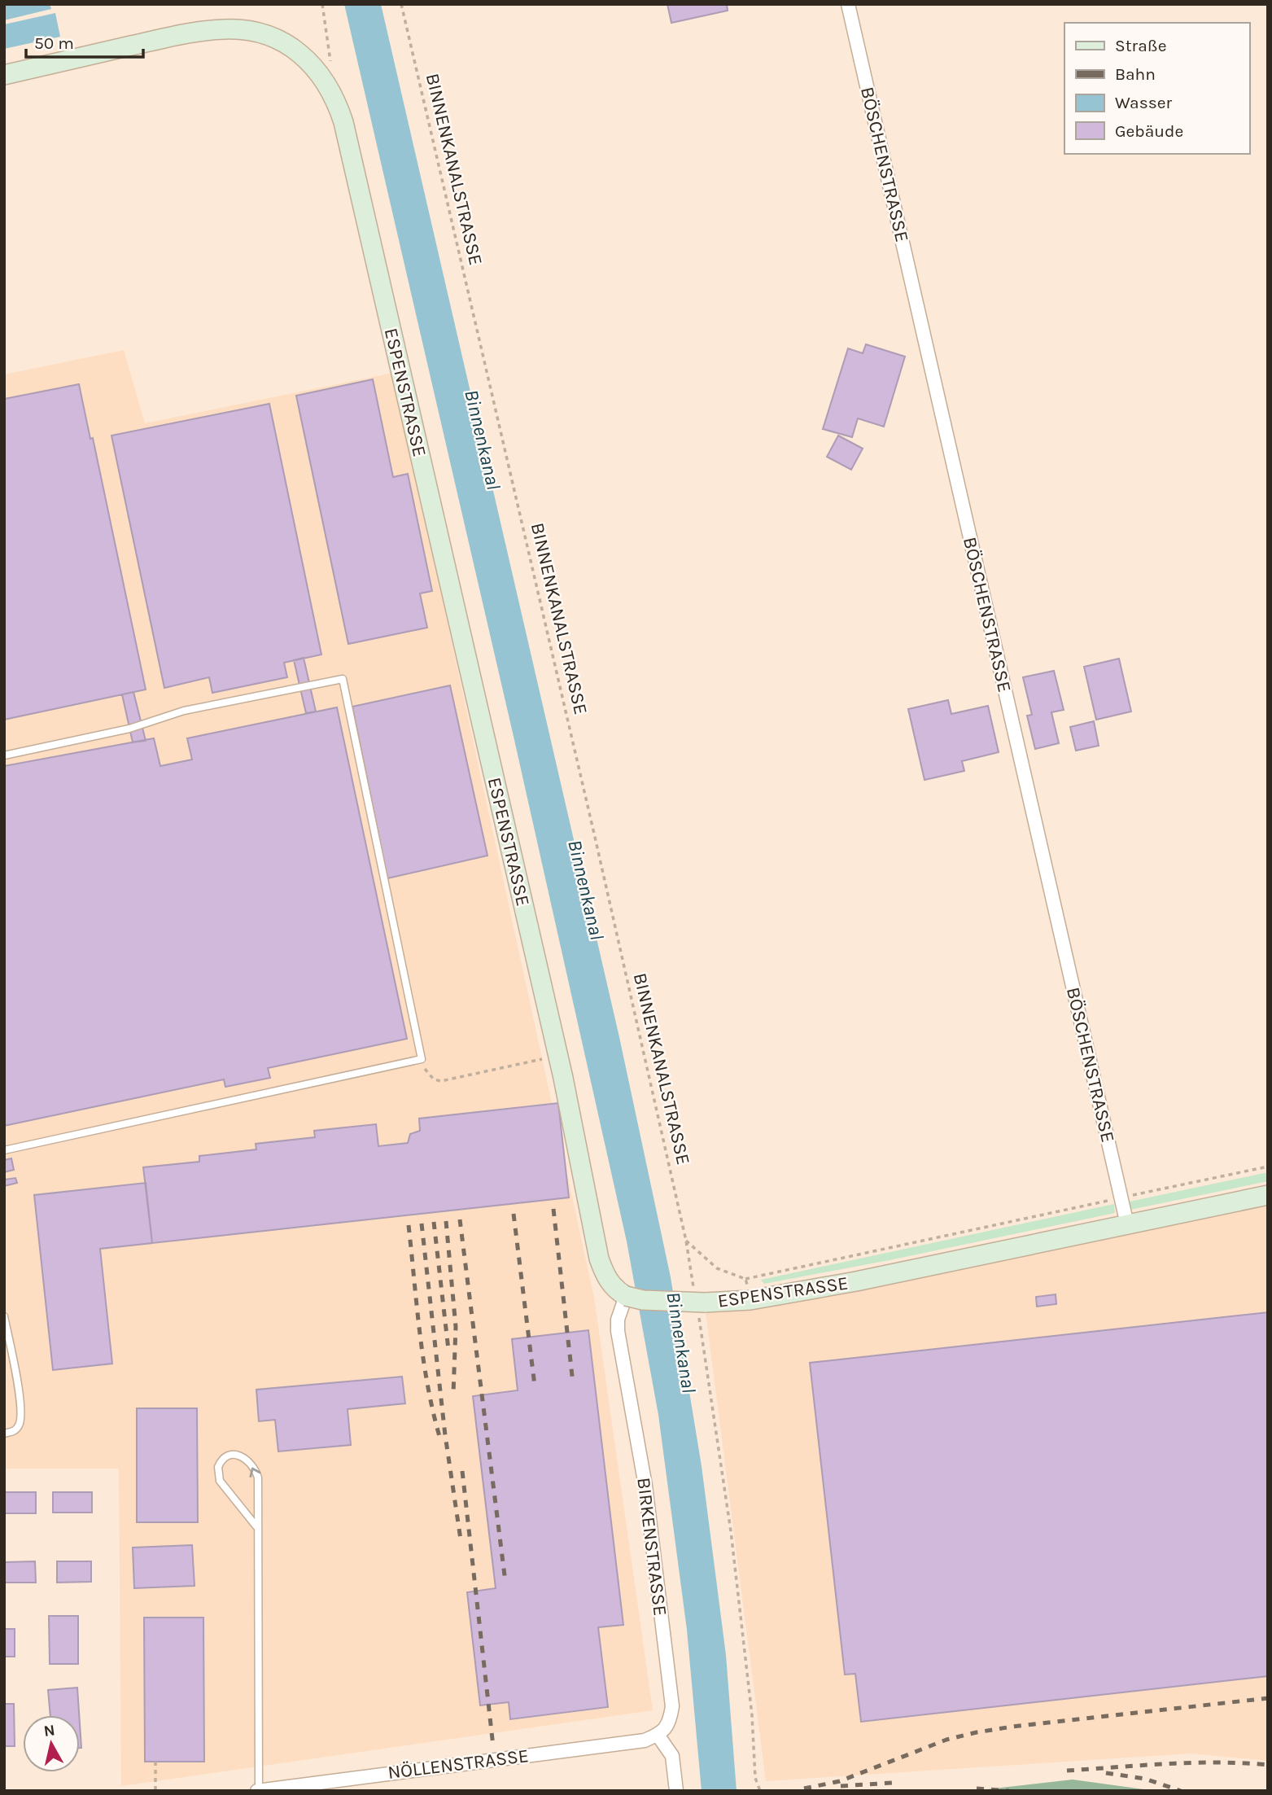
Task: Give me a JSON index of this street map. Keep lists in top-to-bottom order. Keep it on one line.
{"streets":{"street":["BÖSCHENSTRASSE","ESPENSTRASSE","BIRKENSTRASSE","NÖLLENSTRASSE"],"path":["BINNENKANALSTRASSE"]},"crossings":[["BÖSCHENSTRASSE","ESPENSTRASSE"],["BINNENKANALSTRASSE","ESPENSTRASSE"],["ESPENSTRASSE","BIRKENSTRASSE"],["BIRKENSTRASSE","NÖLLENSTRASSE"]],"water":["Binnenkanal"],"legend":["Straße","Bahn","Wasser","Gebäude"],"scale_bar":"50 m","north":"top"}
